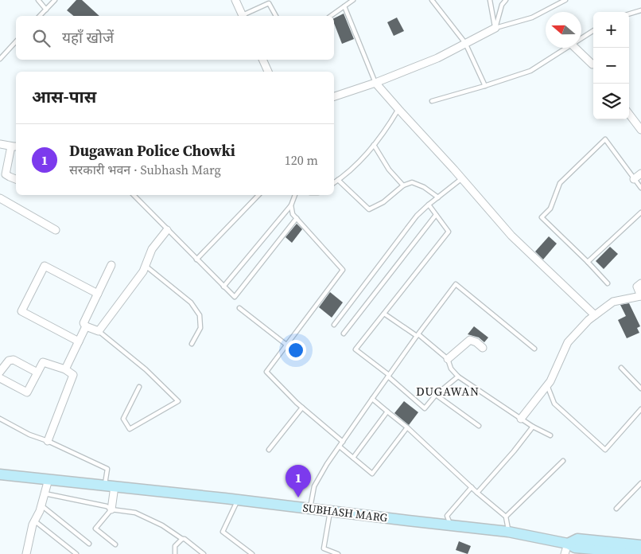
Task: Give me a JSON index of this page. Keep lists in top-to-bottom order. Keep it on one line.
{"streets":{"main road":["SUBHASH MARG"]},"districts":["DUGAWAN"],"north":"left","page":{"map_buttons":["+","−"],"search":"यहाँ खोजें","heading":"आस-पास","list":[{"mark":"1","name":"Dugawan Police Chowki","note":"सरकारी भवन · Subhash Marg","value":"120 m"}],"pins":"1"}}
